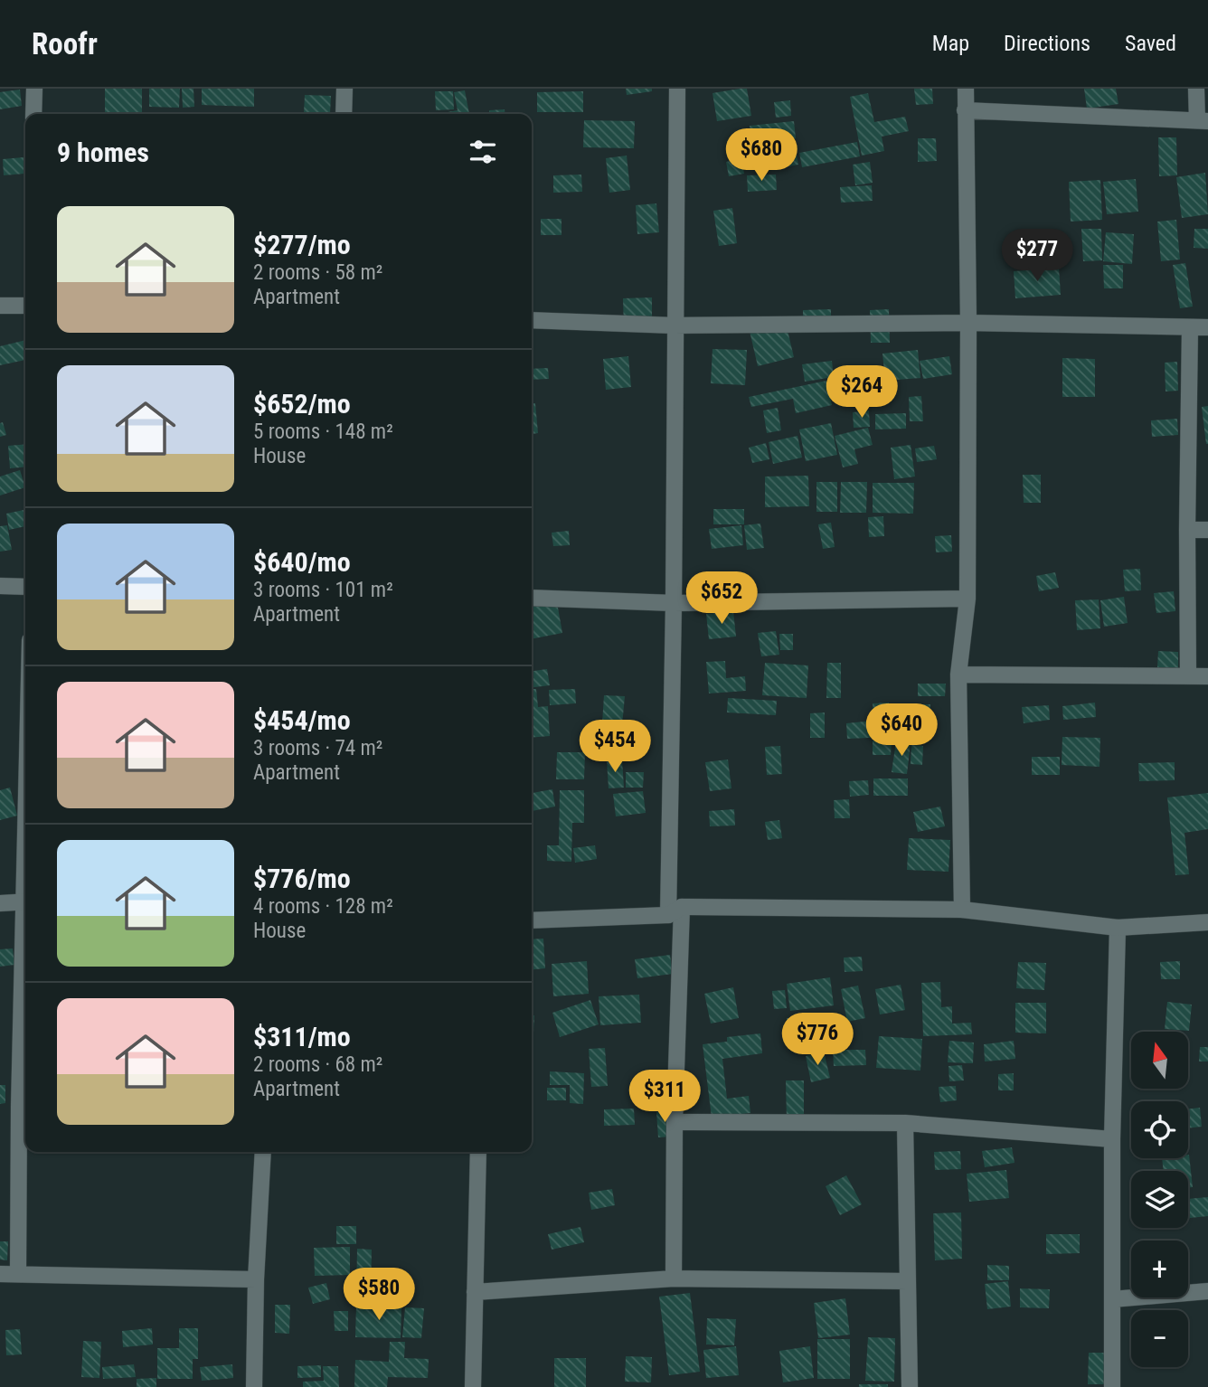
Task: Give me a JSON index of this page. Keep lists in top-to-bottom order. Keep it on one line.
{"north":"top","page":{"header":"Roofr","nav":["Map","Directions","Saved"],"heading":"9 homes","price":["$680","$277","$264","$652","$640","$454","$776","$311","$580"],"list":[{"name":"$277/mo","note":"2 rooms · 58 m² · Apartment"},{"name":"$652/mo","note":"5 rooms · 148 m² · House"},{"name":"$640/mo","note":"3 rooms · 101 m² · Apartment"},{"name":"$454/mo","note":"3 rooms · 74 m² · Apartment"},{"name":"$776/mo","note":"4 rooms · 128 m² · House"},{"name":"$311/mo","note":"2 rooms · 68 m² · Apartment"}],"map_buttons":["+","−"]}}
